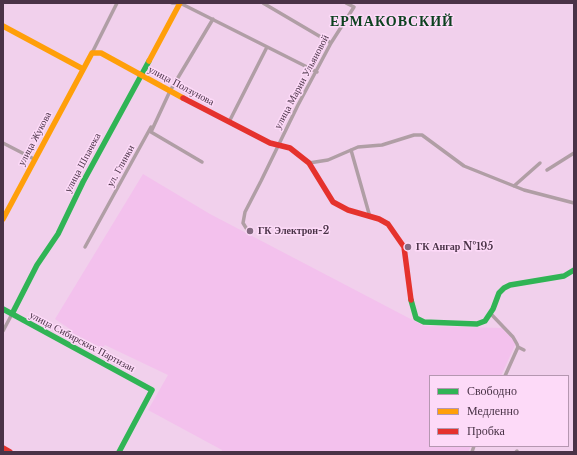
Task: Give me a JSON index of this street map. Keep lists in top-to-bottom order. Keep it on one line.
{"streets":{"street":["улица Марии Ульяновой","улица Ползунова","улица Жукова","улица Шпачека","ул. Глинки","улица Сибирских Партизан"]},"crossings":[["улица Марии Ульяновой","улица Ползунова"],["улица Ползунова","улица Шпачека"],["улица Ползунова","ул. Глинки"],["улица Шпачека","улица Сибирских Партизан"]],"districts":["ЕРМАКОВСКИЙ"],"places":["ГК Электрон-2","ГК Ангар №195"],"legend":["Свободно","Медленно","Пробка"]}
